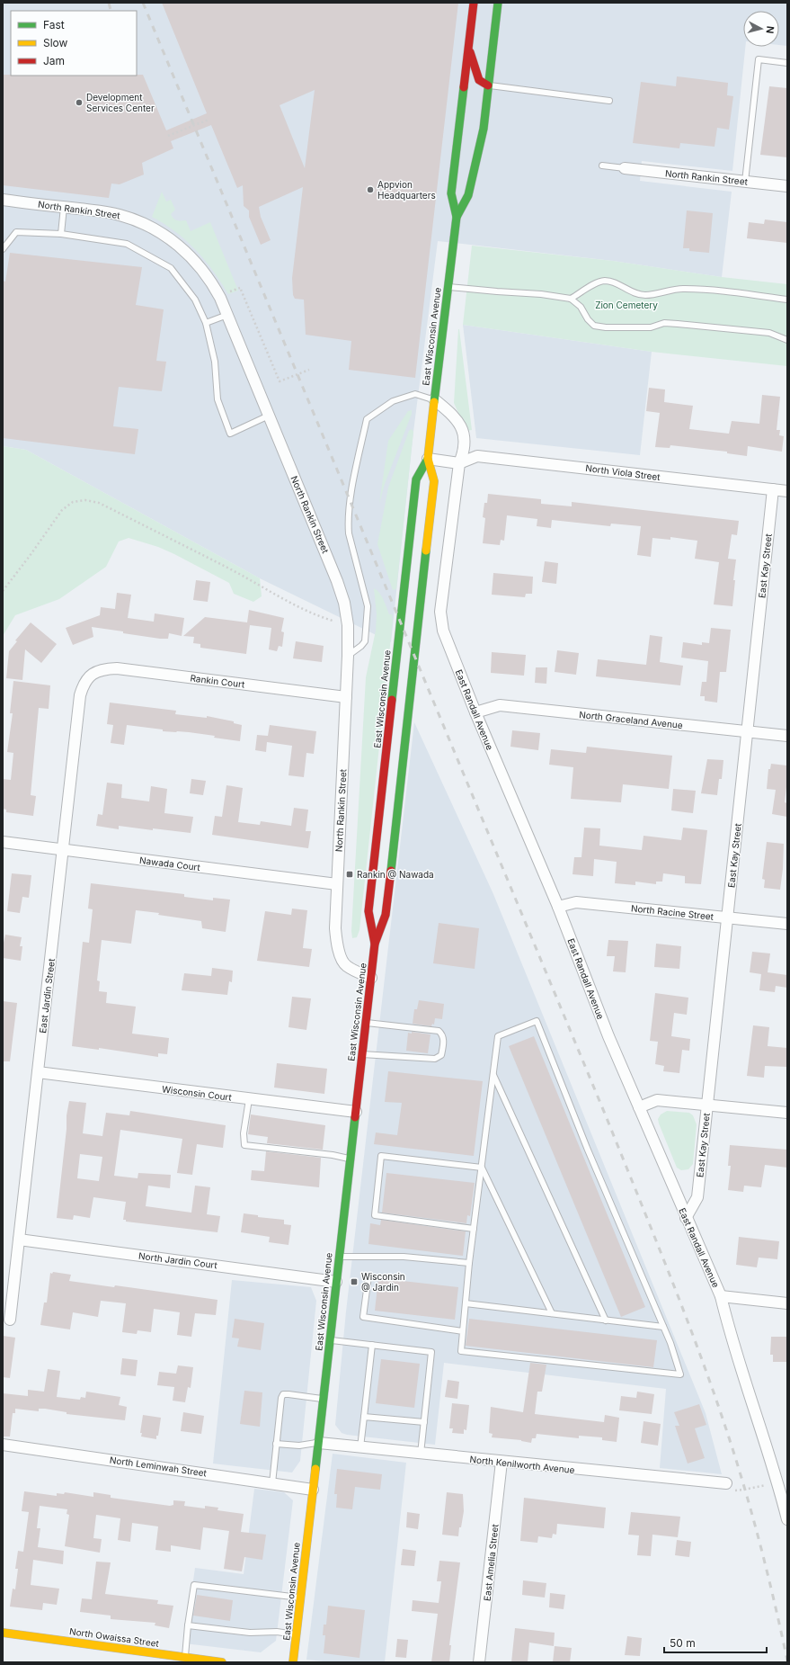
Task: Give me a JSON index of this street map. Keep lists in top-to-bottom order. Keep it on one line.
{"streets":{"main road":["East Wisconsin Avenue","North Owaissa Street"],"street":["North Rankin Street","North Viola Street","East Kay Street","Rankin Court","East Randall Avenue","North Graceland Avenue","Nawada Court","North Racine Street","East Jardin Street","Wisconsin Court","North Jardin Court","North Kenilworth Avenue","North Leminwah Street","East Amelia Street"]},"crossings":[["North Rankin Street","East Wisconsin Avenue"],["North Rankin Street","Rankin Court"],["North Rankin Street","Nawada Court"],["East Wisconsin Avenue","Wisconsin Court"],["East Wisconsin Avenue","North Jardin Court"],["East Wisconsin Avenue","North Kenilworth Avenue"],["East Wisconsin Avenue","North Leminwah Street"],["North Viola Street","East Kay Street"],["North Viola Street","East Randall Avenue"],["East Kay Street","East Randall Avenue"],["East Kay Street","North Graceland Avenue"],["East Kay Street","North Racine Street"],["Rankin Court","East Jardin Street"],["East Randall Avenue","North Graceland Avenue"],["East Randall Avenue","North Racine Street"],["Nawada Court","East Jardin Street"],["East Jardin Street","Wisconsin Court"],["East Jardin Street","North Jardin Court"],["North Kenilworth Avenue","East Amelia Street"]],"parks":["Zion Cemetery"],"places":{"other":["Development Services Center","Appvion Headquarters"],"transit":["Rankin @ Nawada","Wisconsin @ Jardin"]},"legend":["Fast","Slow","Jam"],"scale_bar":"50 m","north":"right"}
